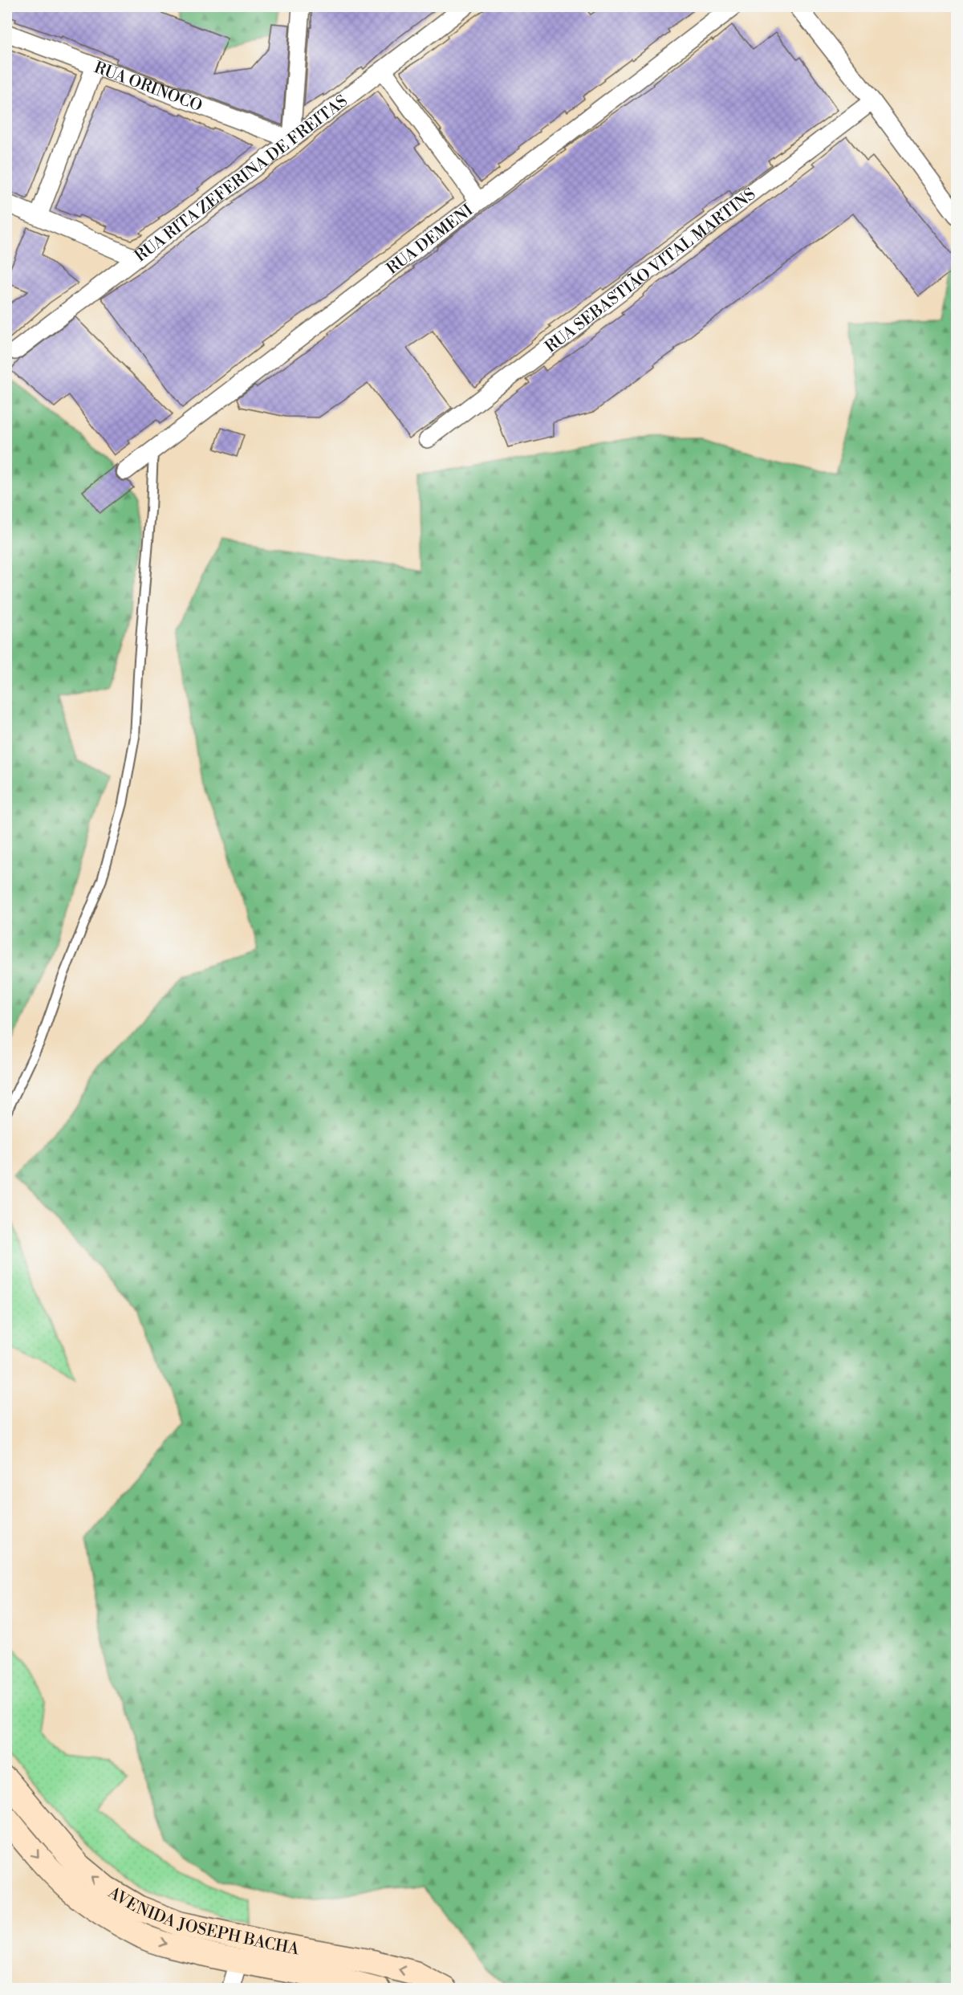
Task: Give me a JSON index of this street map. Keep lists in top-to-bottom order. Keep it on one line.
{"streets":{"main road":["AVENIDA JOSEPH BACHA"],"street":["RUA ORINOCO","RUA RITA ZEFERINA DE FREITAS","RUA DEMENI","RUA SEBASTIÃO VITAL MARTINS"]},"crossings":[["RUA ORINOCO","RUA RITA ZEFERINA DE FREITAS"]]}
